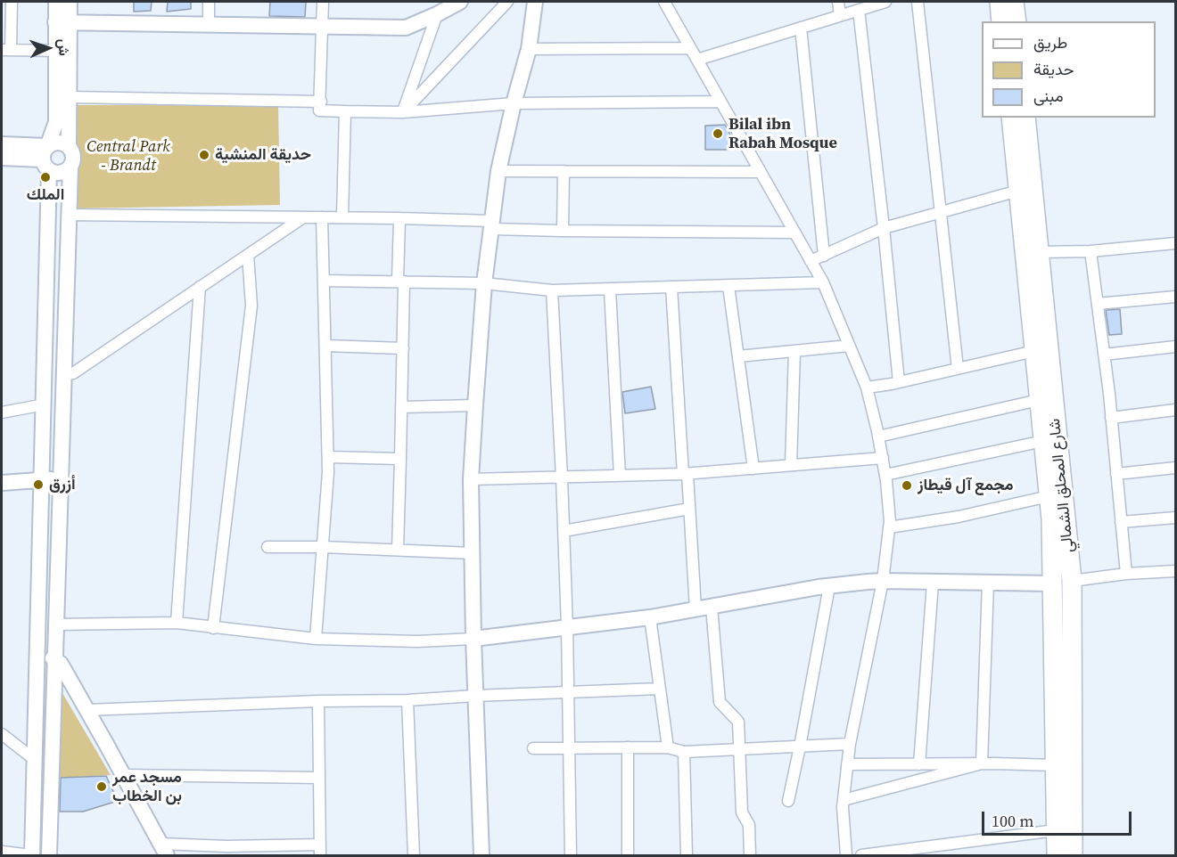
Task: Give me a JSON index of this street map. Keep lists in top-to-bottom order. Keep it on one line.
{"streets":{"highway":["شارع المحلق الشمالي"]},"parks":["Central Park - Brandt"],"places":["Bilal ibn Rabah Mosque","حديقة المنشية","الملك","أزرق","مجمع آل قيطاز","مسجد عمر بن الخطاب"],"legend":["طريق","حديقة","مبنى"],"scale_bar":"100 m","north":"right"}
